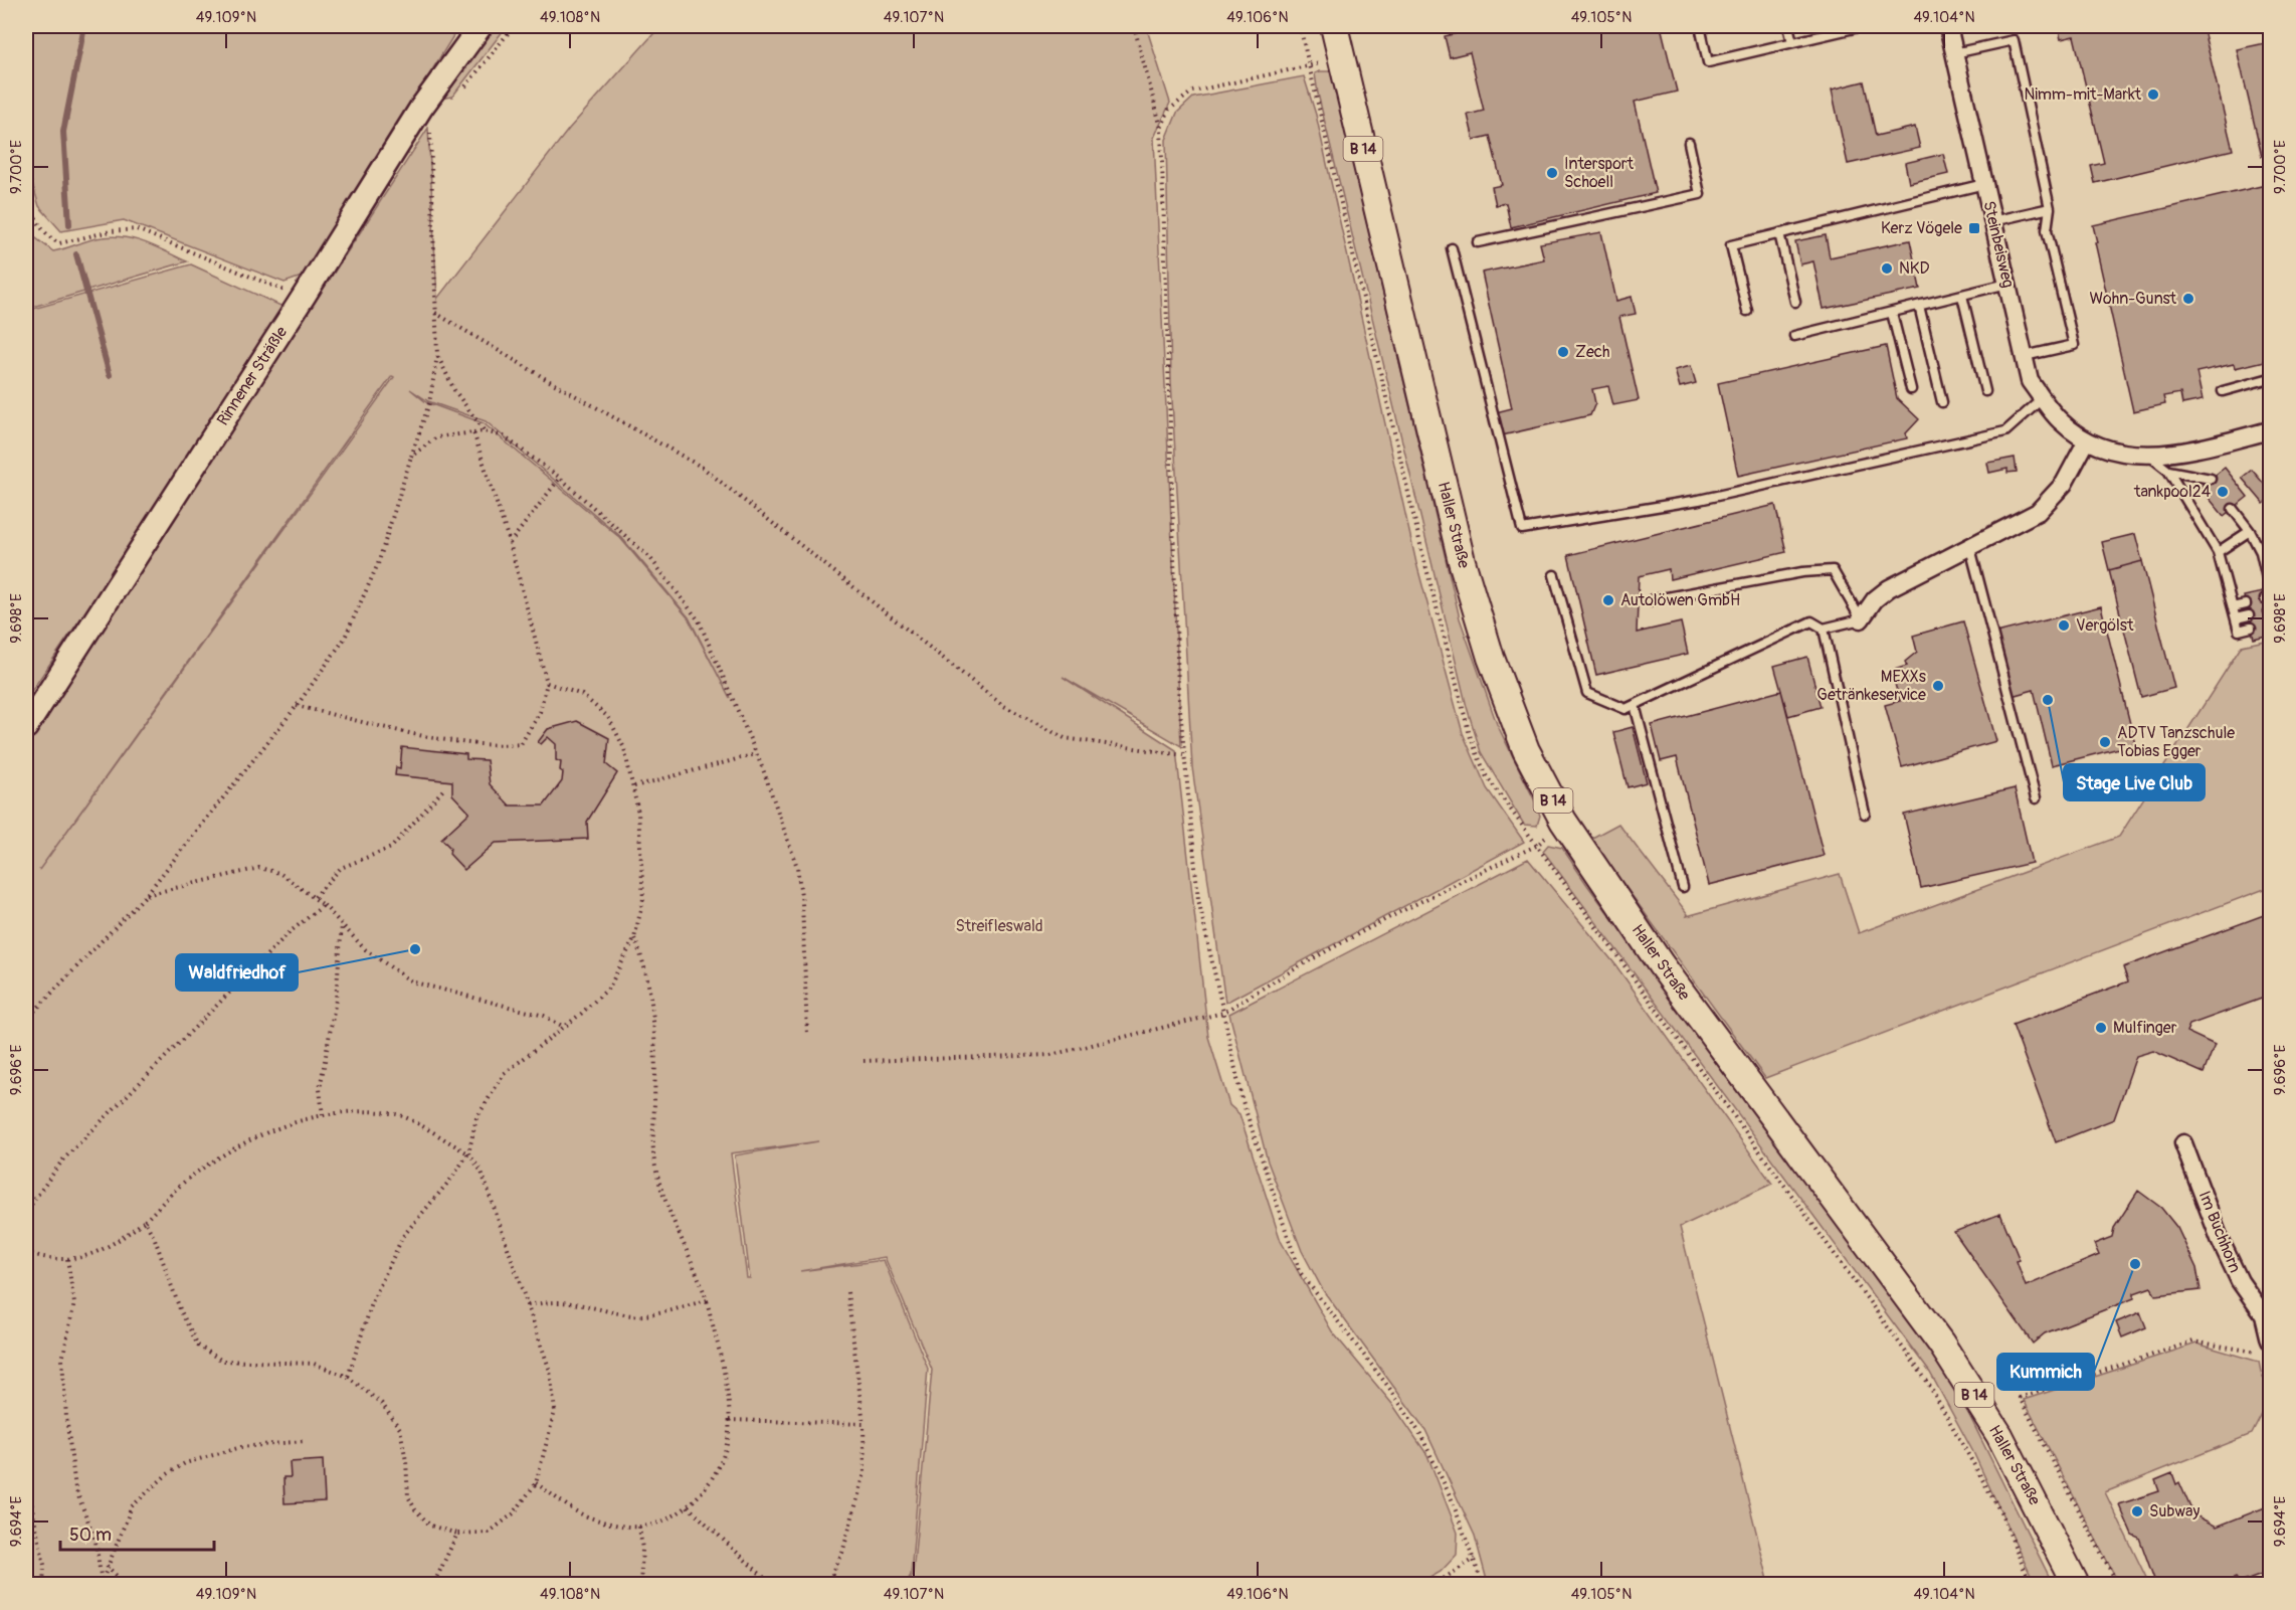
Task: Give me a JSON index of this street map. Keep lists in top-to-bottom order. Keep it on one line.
{"streets":{"main road":["B 14","Haller Straße"],"street":["Steinbeisweg","Rinnener Sträßle","Im Buchhorn"]},"parks":["Streifleswald"],"places":{"other":["Nimm-mit-Markt","Intersport Schoell","NKD","Wohn-Gunst","Zech","tankpool24","Autolöwen GmbH","Vergölst","MEXXs Getränkeservice","Stage Live Club","ADTV Tanzschule Tobias Egger","Waldfriedhof","Mulfinger","Kummich","Subway"],"transit":["Kerz Vögele"]},"scale_bar":"50 m","coordinates":["49.109°N","49.108°N","49.107°N","49.106°N","49.105°N","49.104°N","9.700°E","9.698°E","9.696°E","9.694°E"]}
